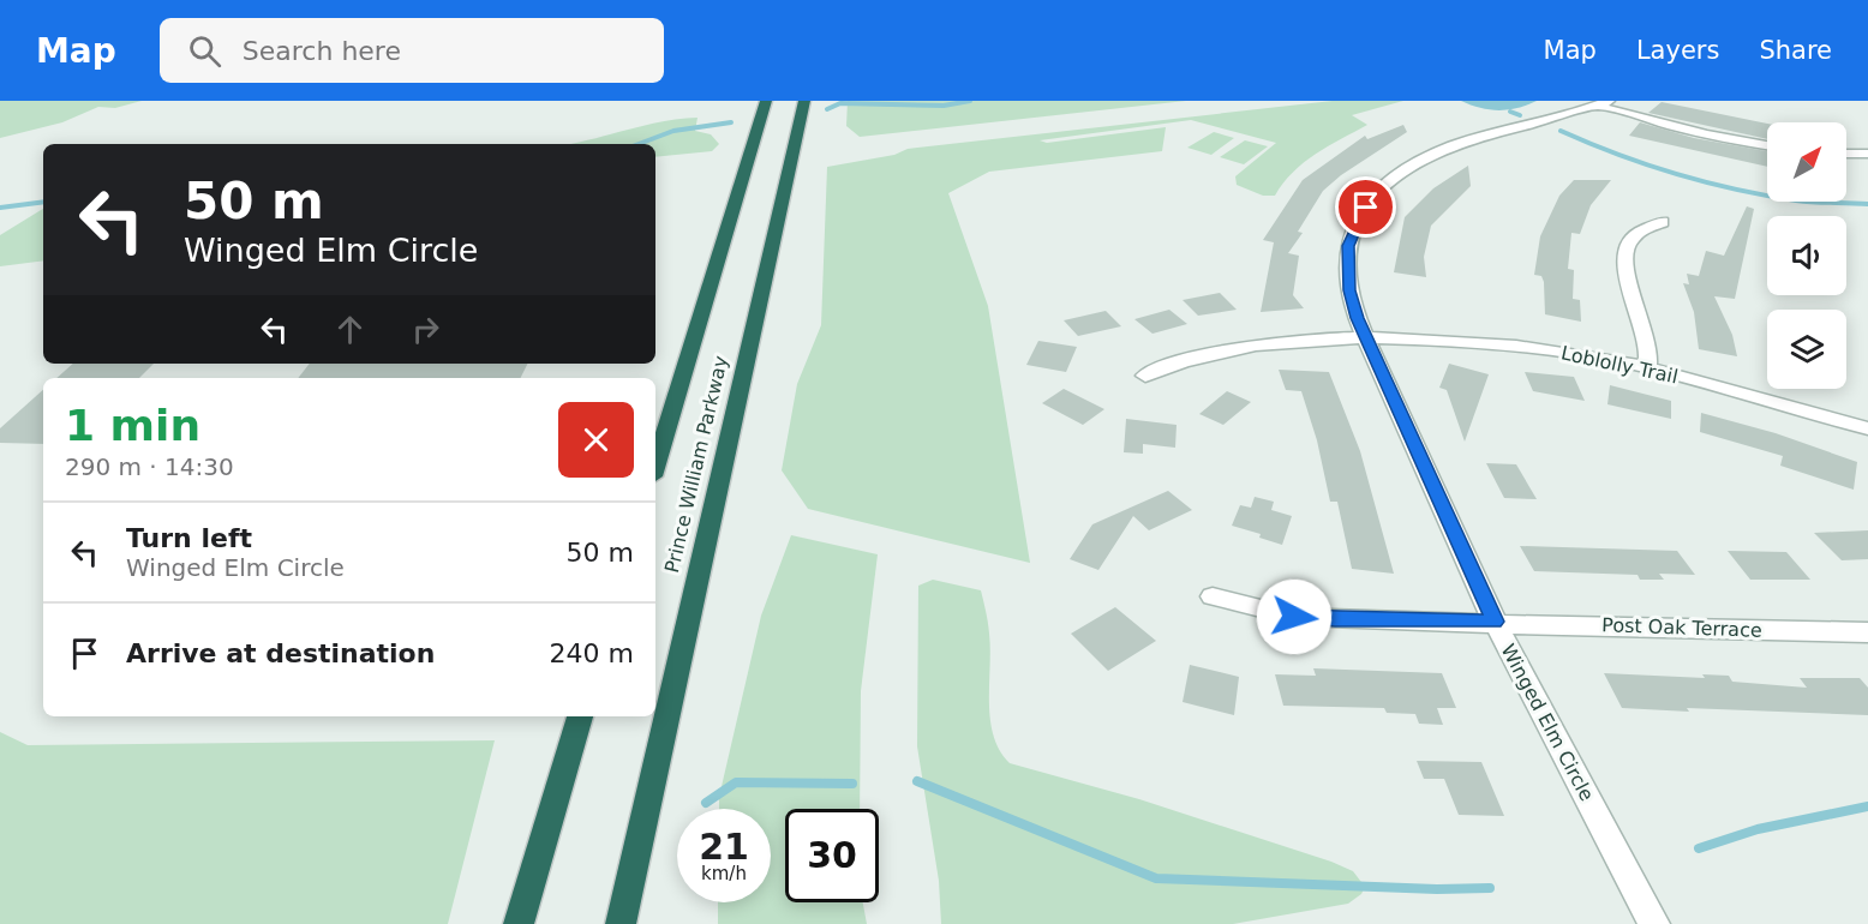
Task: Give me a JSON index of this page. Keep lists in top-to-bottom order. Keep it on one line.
{"streets":{"highway":["Prince William Parkway"],"street":["Loblolly Trail","Post Oak Terrace","Winged Elm Circle"]},"crossings":[["Loblolly Trail","Winged Elm Circle"],["Post Oak Terrace","Winged Elm Circle"]],"north":"top right","page":{"header":"Map","search":"Search here","nav":["Map","Layers","Share"],"turn":["50 m","Winged Elm Circle"],"heading":["1 min","290 m · 14:30"],"list":[{"name":"Turn left","note":"Winged Elm Circle","value":"50 m"},{"name":"Arrive at destination","value":"240 m"}],"speed":"21 km/h","limit":"30"}}
